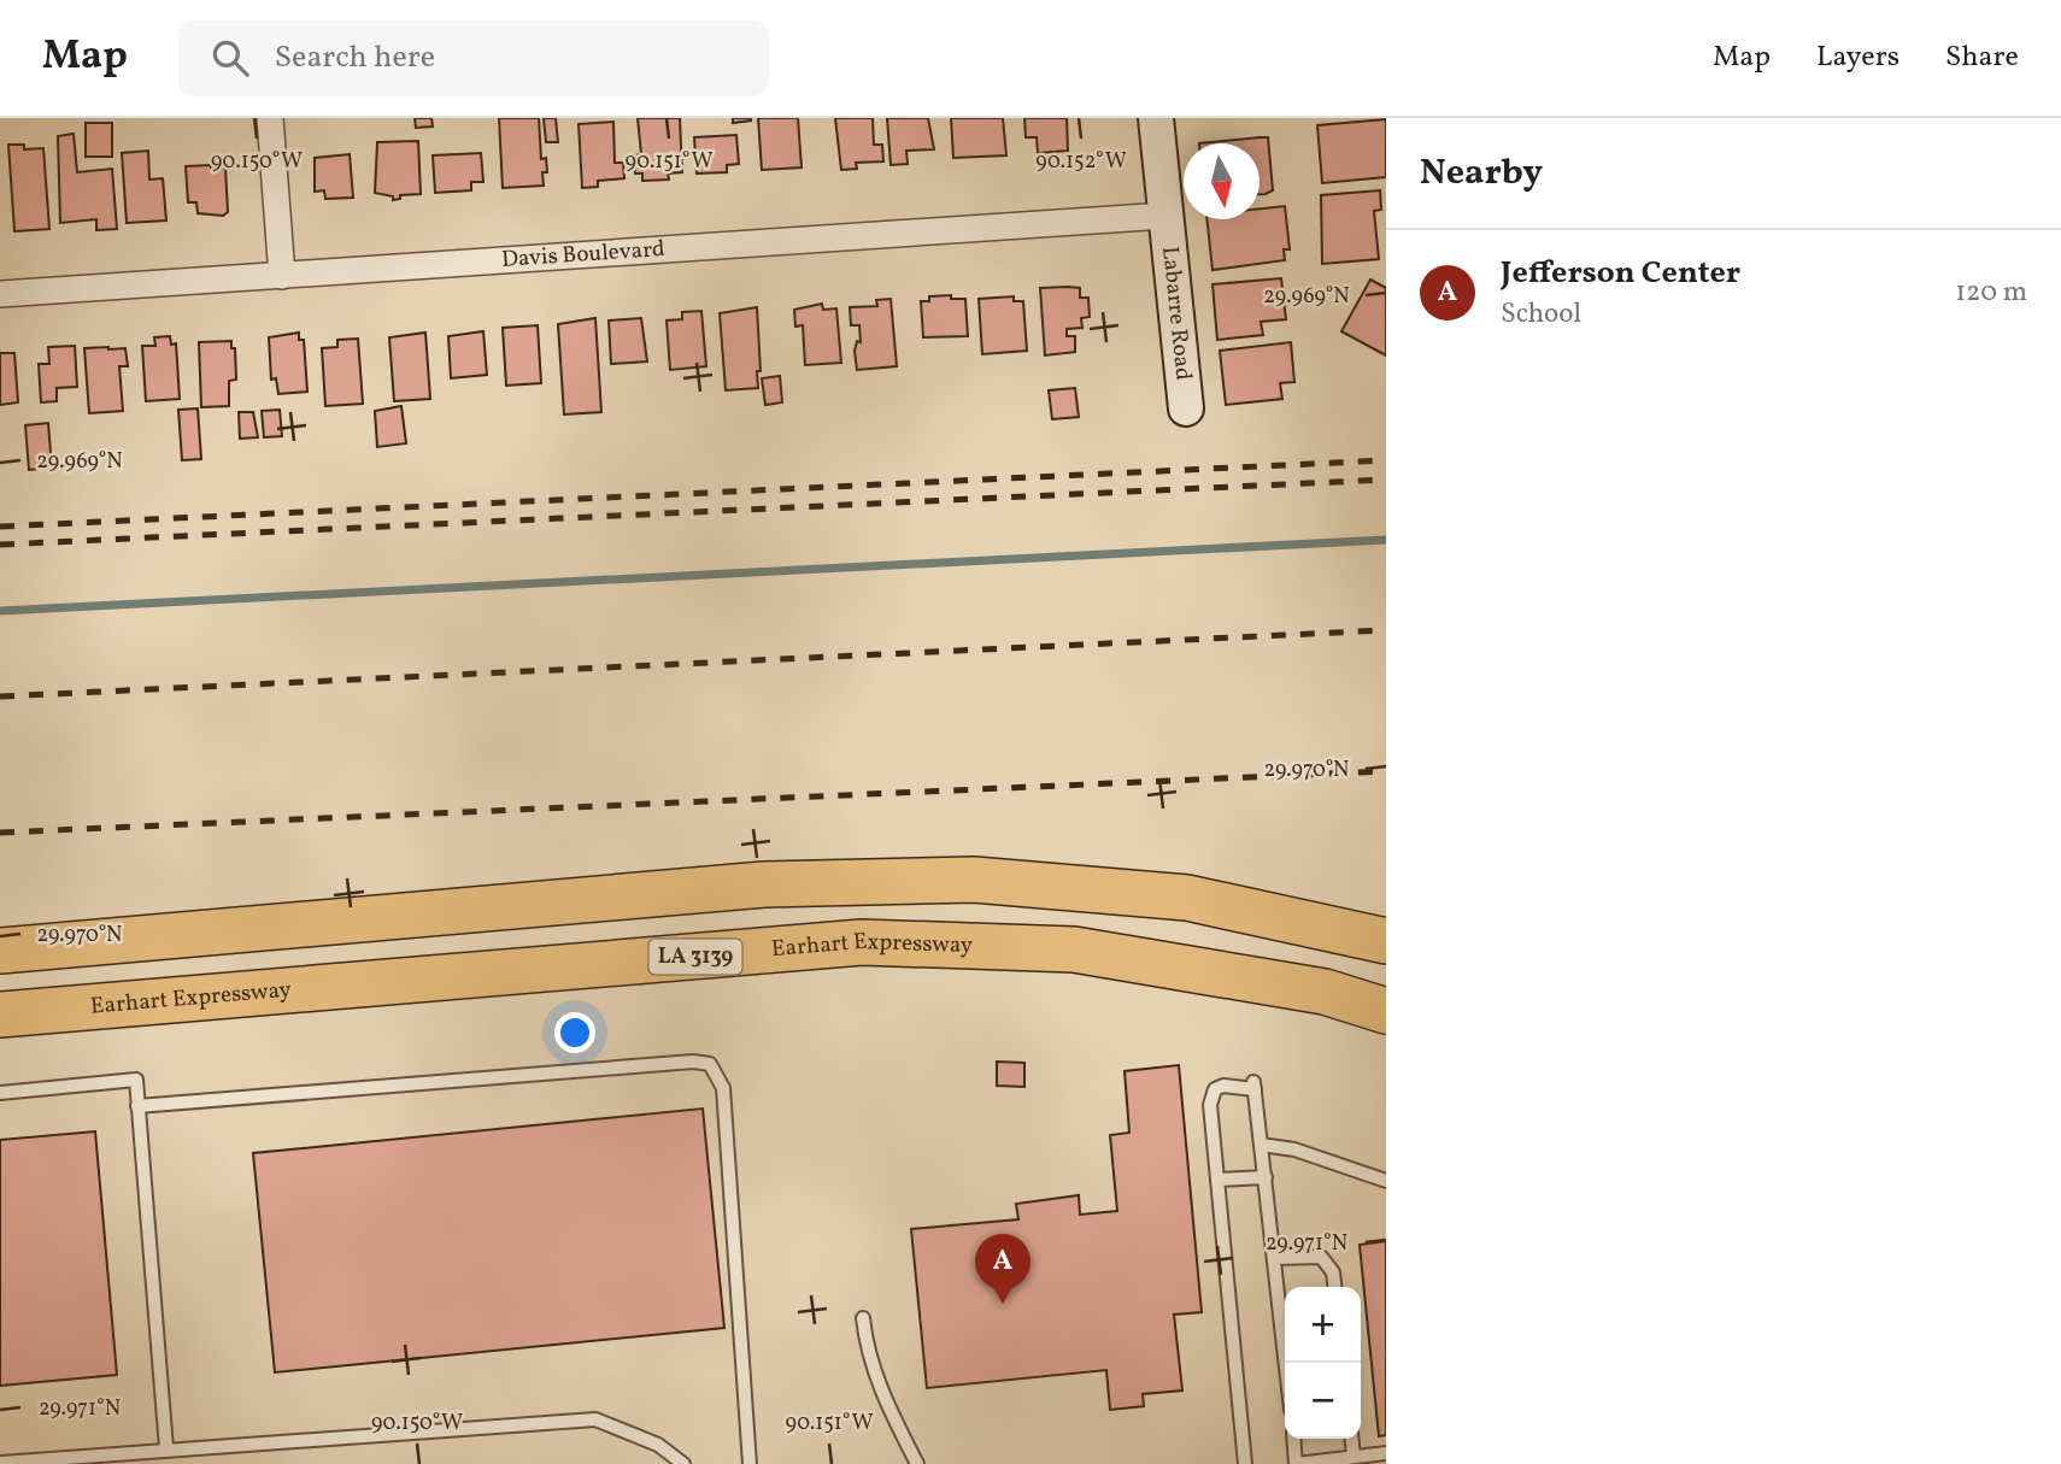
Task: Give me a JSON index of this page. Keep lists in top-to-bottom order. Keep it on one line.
{"streets":{"highway":["Earhart Expressway","LA 3139"],"street":["Davis Boulevard","Labarre Road"]},"crossings":[["Davis Boulevard","Labarre Road"]],"north":"bottom","page":{"header":"Map","search":"Search here","nav":["Map","Layers","Share"],"heading":"Nearby","list":[{"mark":"A","name":"Jefferson Center","note":"School","value":"120 m"}],"pins":"A","map_buttons":["+","−"]},"coordinates":["90.150°W","90.151°W","90.152°W","29.969°N","29.970°N","29.971°N"]}
